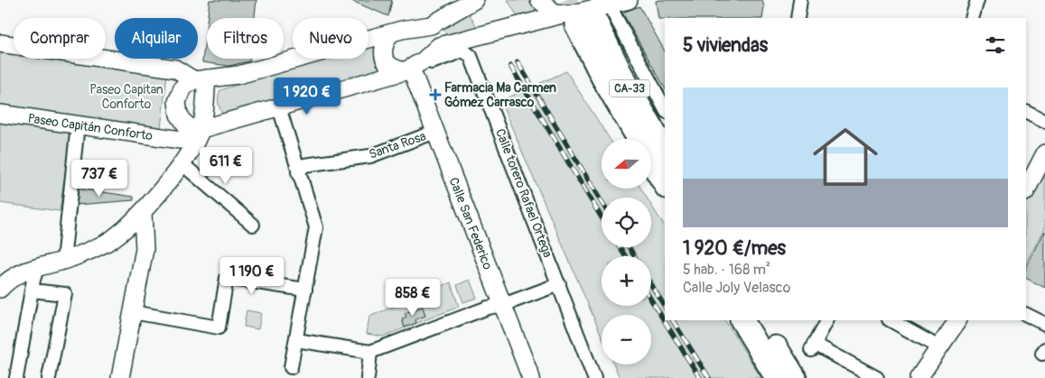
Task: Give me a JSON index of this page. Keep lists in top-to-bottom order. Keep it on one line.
{"streets":{"highway":["CA-33"],"street":["Paseo Capitán Conforto","Santa Rosa","Calle torero Rafael Ortega","Calle San Federico"]},"crossings":[["Santa Rosa","Calle San Federico"],["Calle torero Rafael Ortega","Calle San Federico"]],"parks":["Paseo Capitan Conforto"],"places":{"health":["Farmacia Mª Carmen Gómez Carrasco"]},"north":"left","page":{"chip":["Comprar","Alquilar","Filtros","Nuevo"],"heading":"5 viviendas","list":[{"name":"1 920 €/mes","note":"5 hab. · 168 m² · Calle Joly Velasco"}],"price":["1 920 €","611 €","737 €","1 190 €","858 €"],"map_buttons":["+","−"]}}
